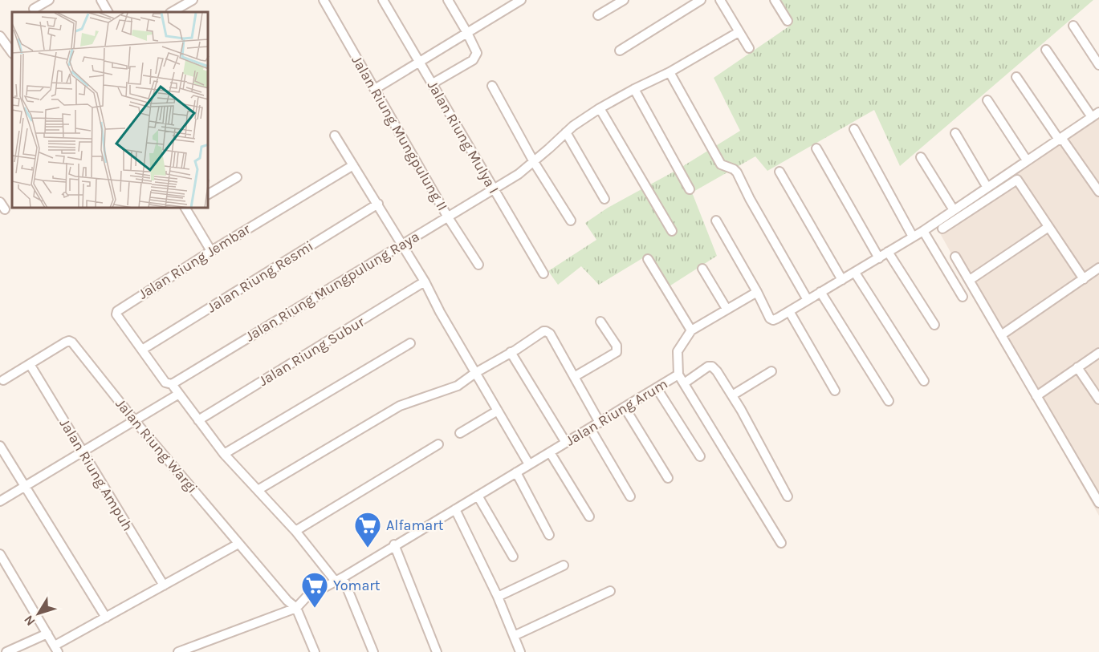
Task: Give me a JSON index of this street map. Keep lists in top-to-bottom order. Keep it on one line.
{"streets":{"street":["Jalan Riung Mungpulung II","Jalan Riung Mulya I","Jalan Riung Jembar","Jalan Riung Resmi","Jalan Riung Mungpulung Raya","Jalan Riung Subur","Jalan Riung Arum","Jalan Riung Wargi","Jalan Riung Ampuh"]},"crossings":[["Jalan Riung Mungpulung II","Jalan Riung Mungpulung Raya"],["Jalan Riung Mulya I","Jalan Riung Mungpulung Raya"],["Jalan Riung Jembar","Jalan Riung Resmi"],["Jalan Riung Jembar","Jalan Riung Mungpulung Raya"],["Jalan Riung Jembar","Jalan Riung Subur"],["Jalan Riung Jembar","Jalan Riung Arum"],["Jalan Riung Arum","Jalan Riung Wargi"],["Jalan Riung Wargi","Jalan Riung Ampuh"]],"places":{"supermarket":["Alfamart","Yomart"]},"north":"bottom left"}
